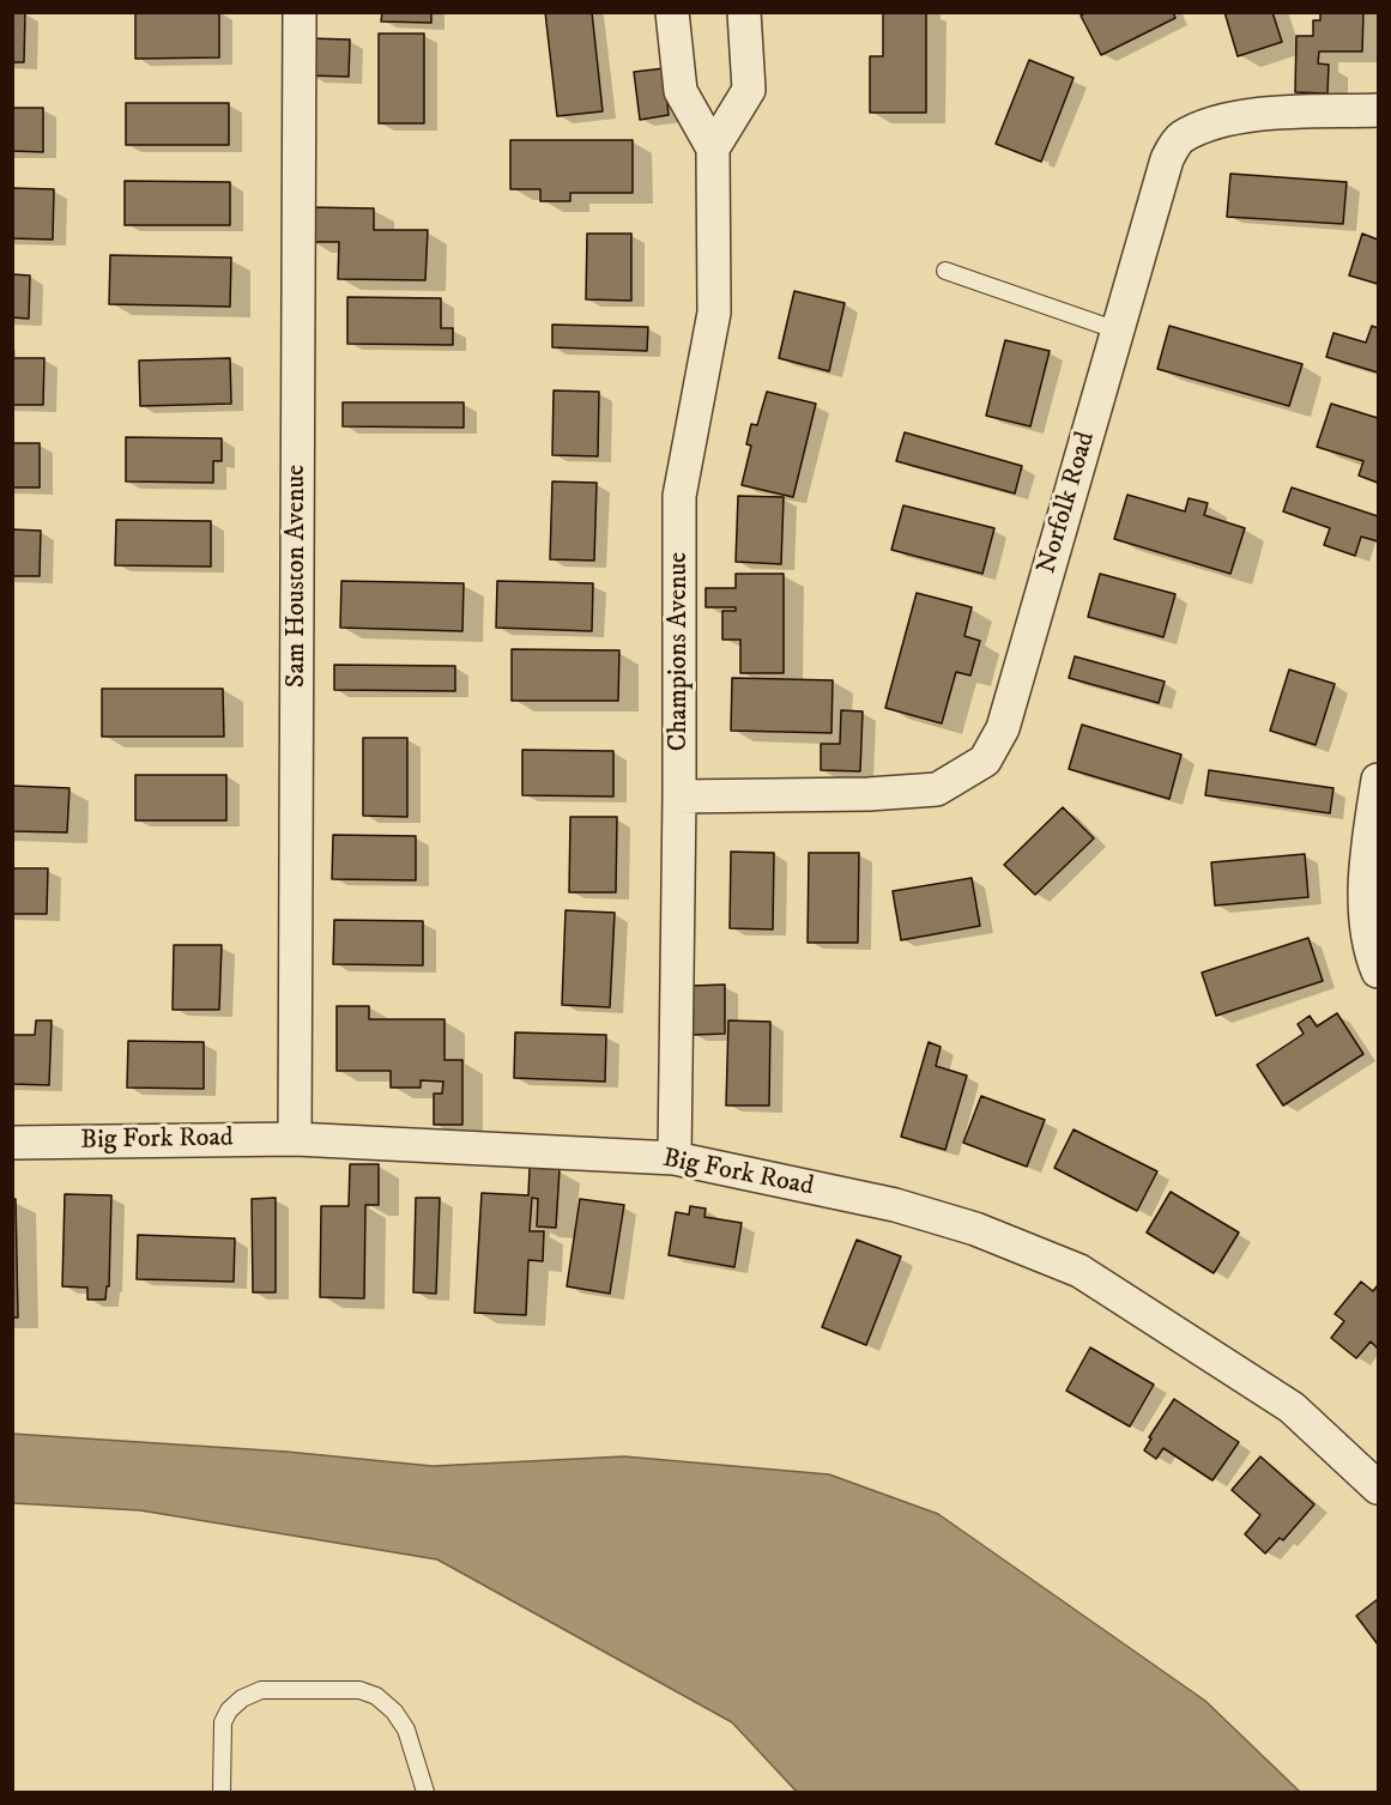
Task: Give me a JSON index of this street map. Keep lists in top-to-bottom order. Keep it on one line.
{"streets":{"street":["Norfolk Road","Sam Houston Avenue","Champions Avenue","Big Fork Road"]},"crossings":[["Norfolk Road","Champions Avenue"],["Sam Houston Avenue","Big Fork Road"],["Champions Avenue","Big Fork Road"]]}
